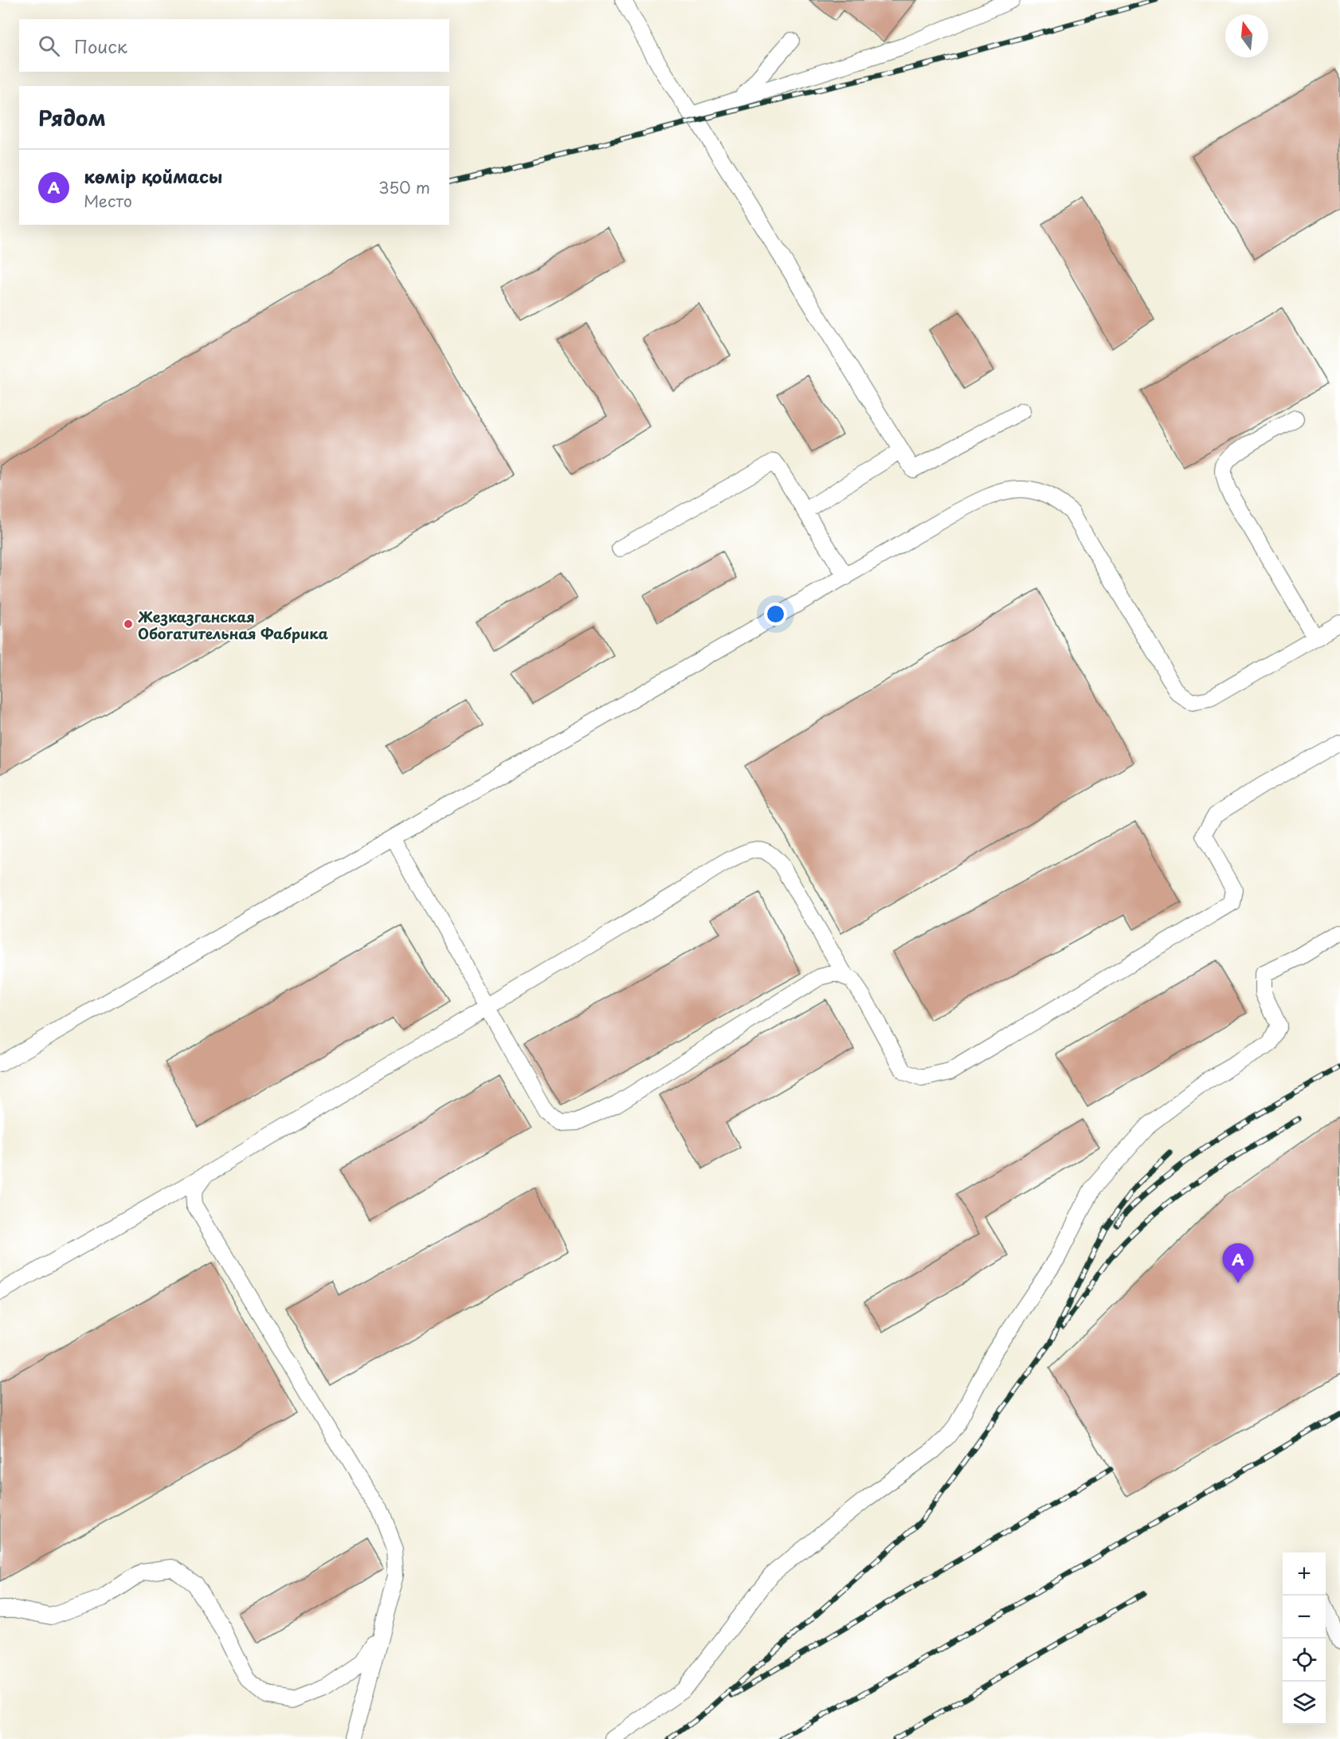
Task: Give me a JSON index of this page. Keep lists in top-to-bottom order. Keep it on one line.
{"places":["Жезказганская Обогатительная Фабрика"],"north":"top","page":{"search":"Поиск","heading":"Рядом","list":[{"mark":"A","name":"көмір қоймасы","note":"Место","value":"350 m"}],"pins":"A","map_buttons":["+","−"]}}
